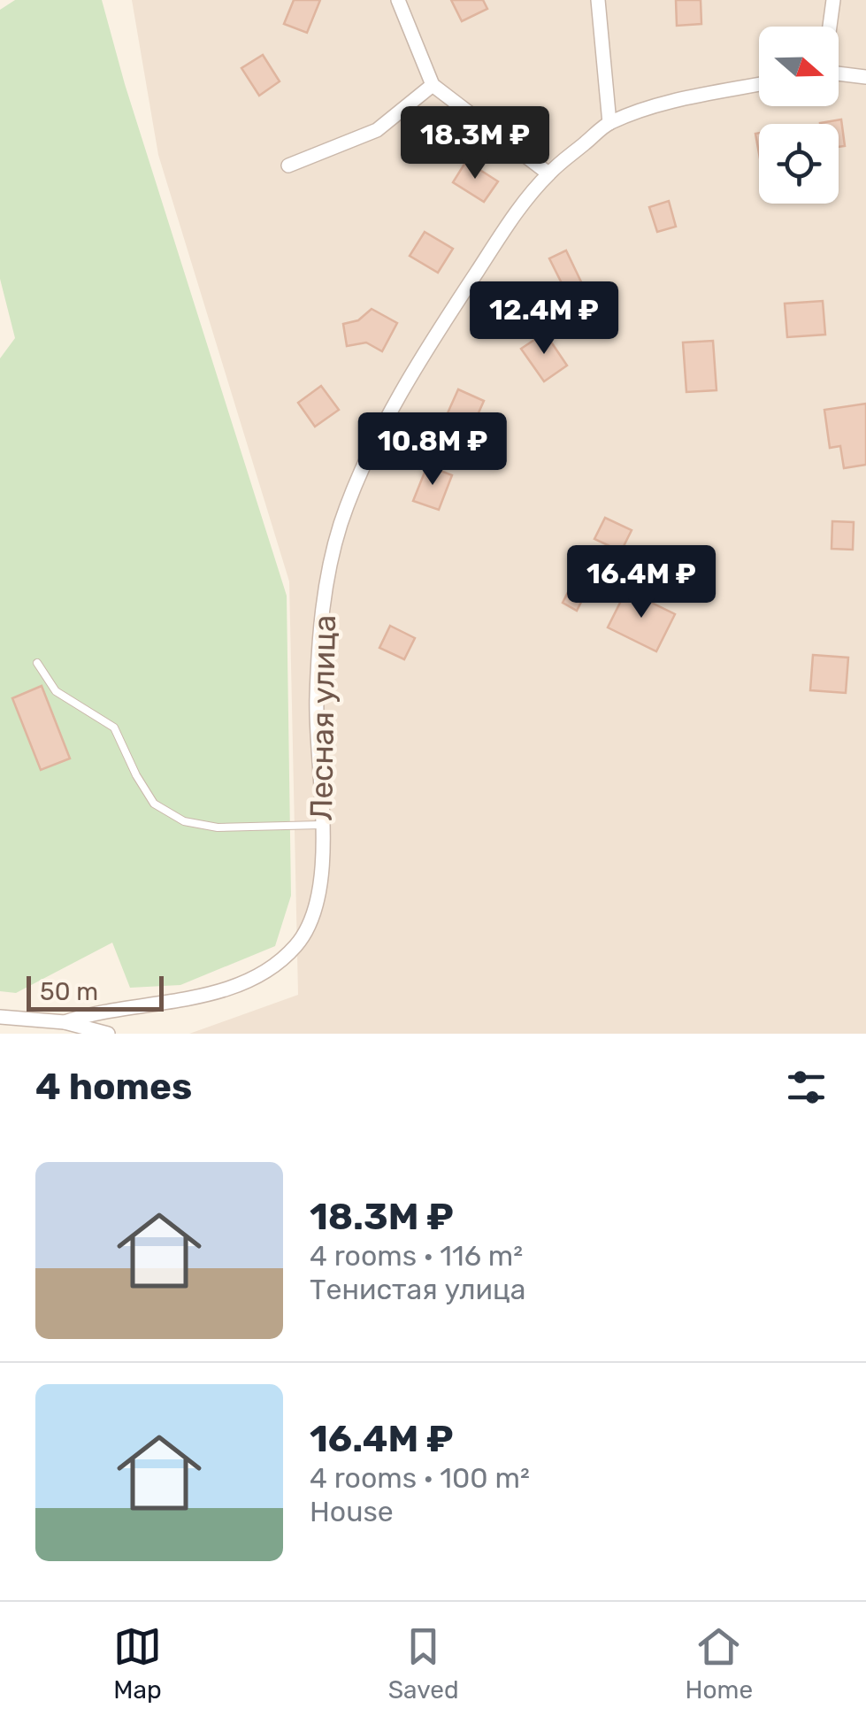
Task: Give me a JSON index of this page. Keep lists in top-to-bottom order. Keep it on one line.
{"streets":{"street":["Лесная улица"]},"scale_bar":"50 m","north":"right","page":{"price":["18.3M ₽","12.4M ₽","10.8M ₽","16.4M ₽"],"scale":"50 m","heading":"4 homes","list":[{"name":"18.3M ₽","note":"4 rooms · 116 m² · Тенистая улица"},{"name":"16.4M ₽","note":"4 rooms · 100 m² · House"}],"tabs":["Map","Saved","Home"]}}
